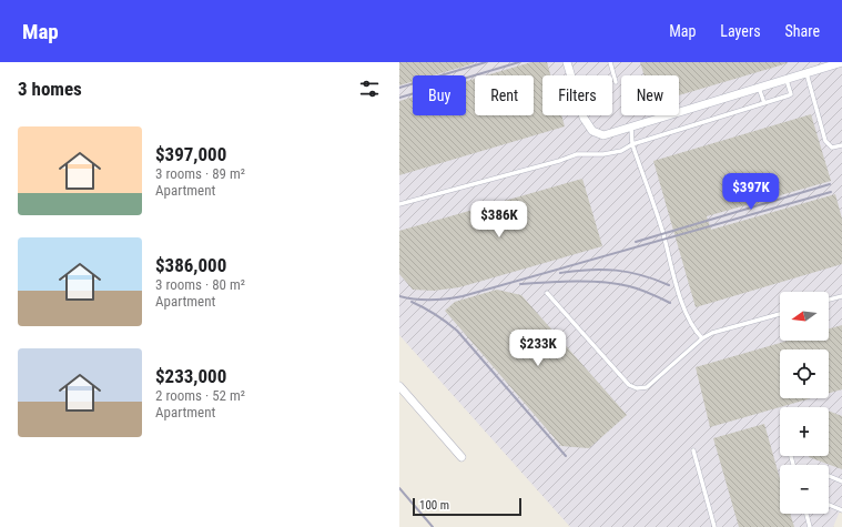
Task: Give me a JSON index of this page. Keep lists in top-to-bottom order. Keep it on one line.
{"scale_bar":"100 m","north":"left","page":{"header":"Map","nav":["Map","Layers","Share"],"heading":"3 homes","chip":["Buy","Rent","Filters","New"],"list":[{"name":"$397,000","note":"3 rooms · 89 m² · Apartment"},{"name":"$386,000","note":"3 rooms · 80 m² · Apartment"},{"name":"$233,000","note":"2 rooms · 52 m² · Apartment"}],"price":["$397K","$386K","$233K"],"map_buttons":["+","−"],"scale":"100 m"}}
